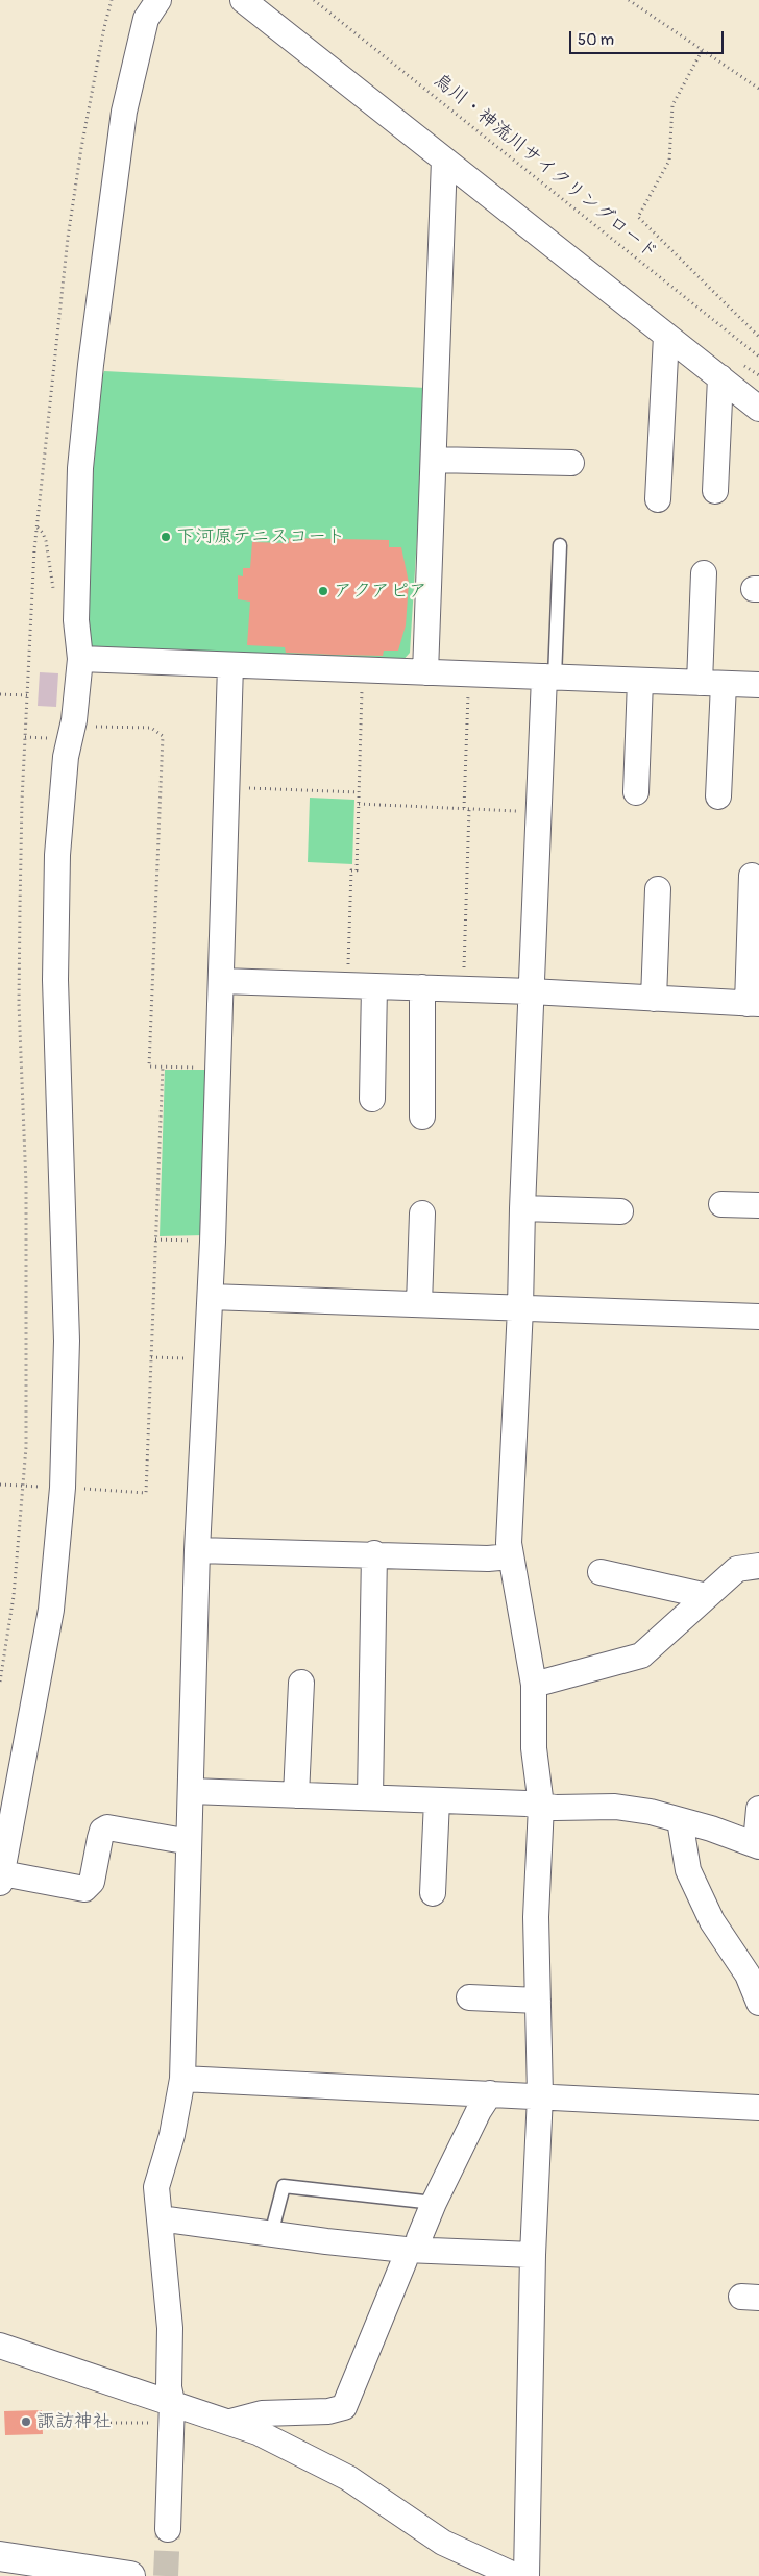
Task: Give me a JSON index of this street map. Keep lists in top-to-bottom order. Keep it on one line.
{"streets":{"path":["烏川・神流川サイクリングロード"]},"places":["下河原テニスコート","アクアピア","諏訪神社"],"scale_bar":"50 m"}
